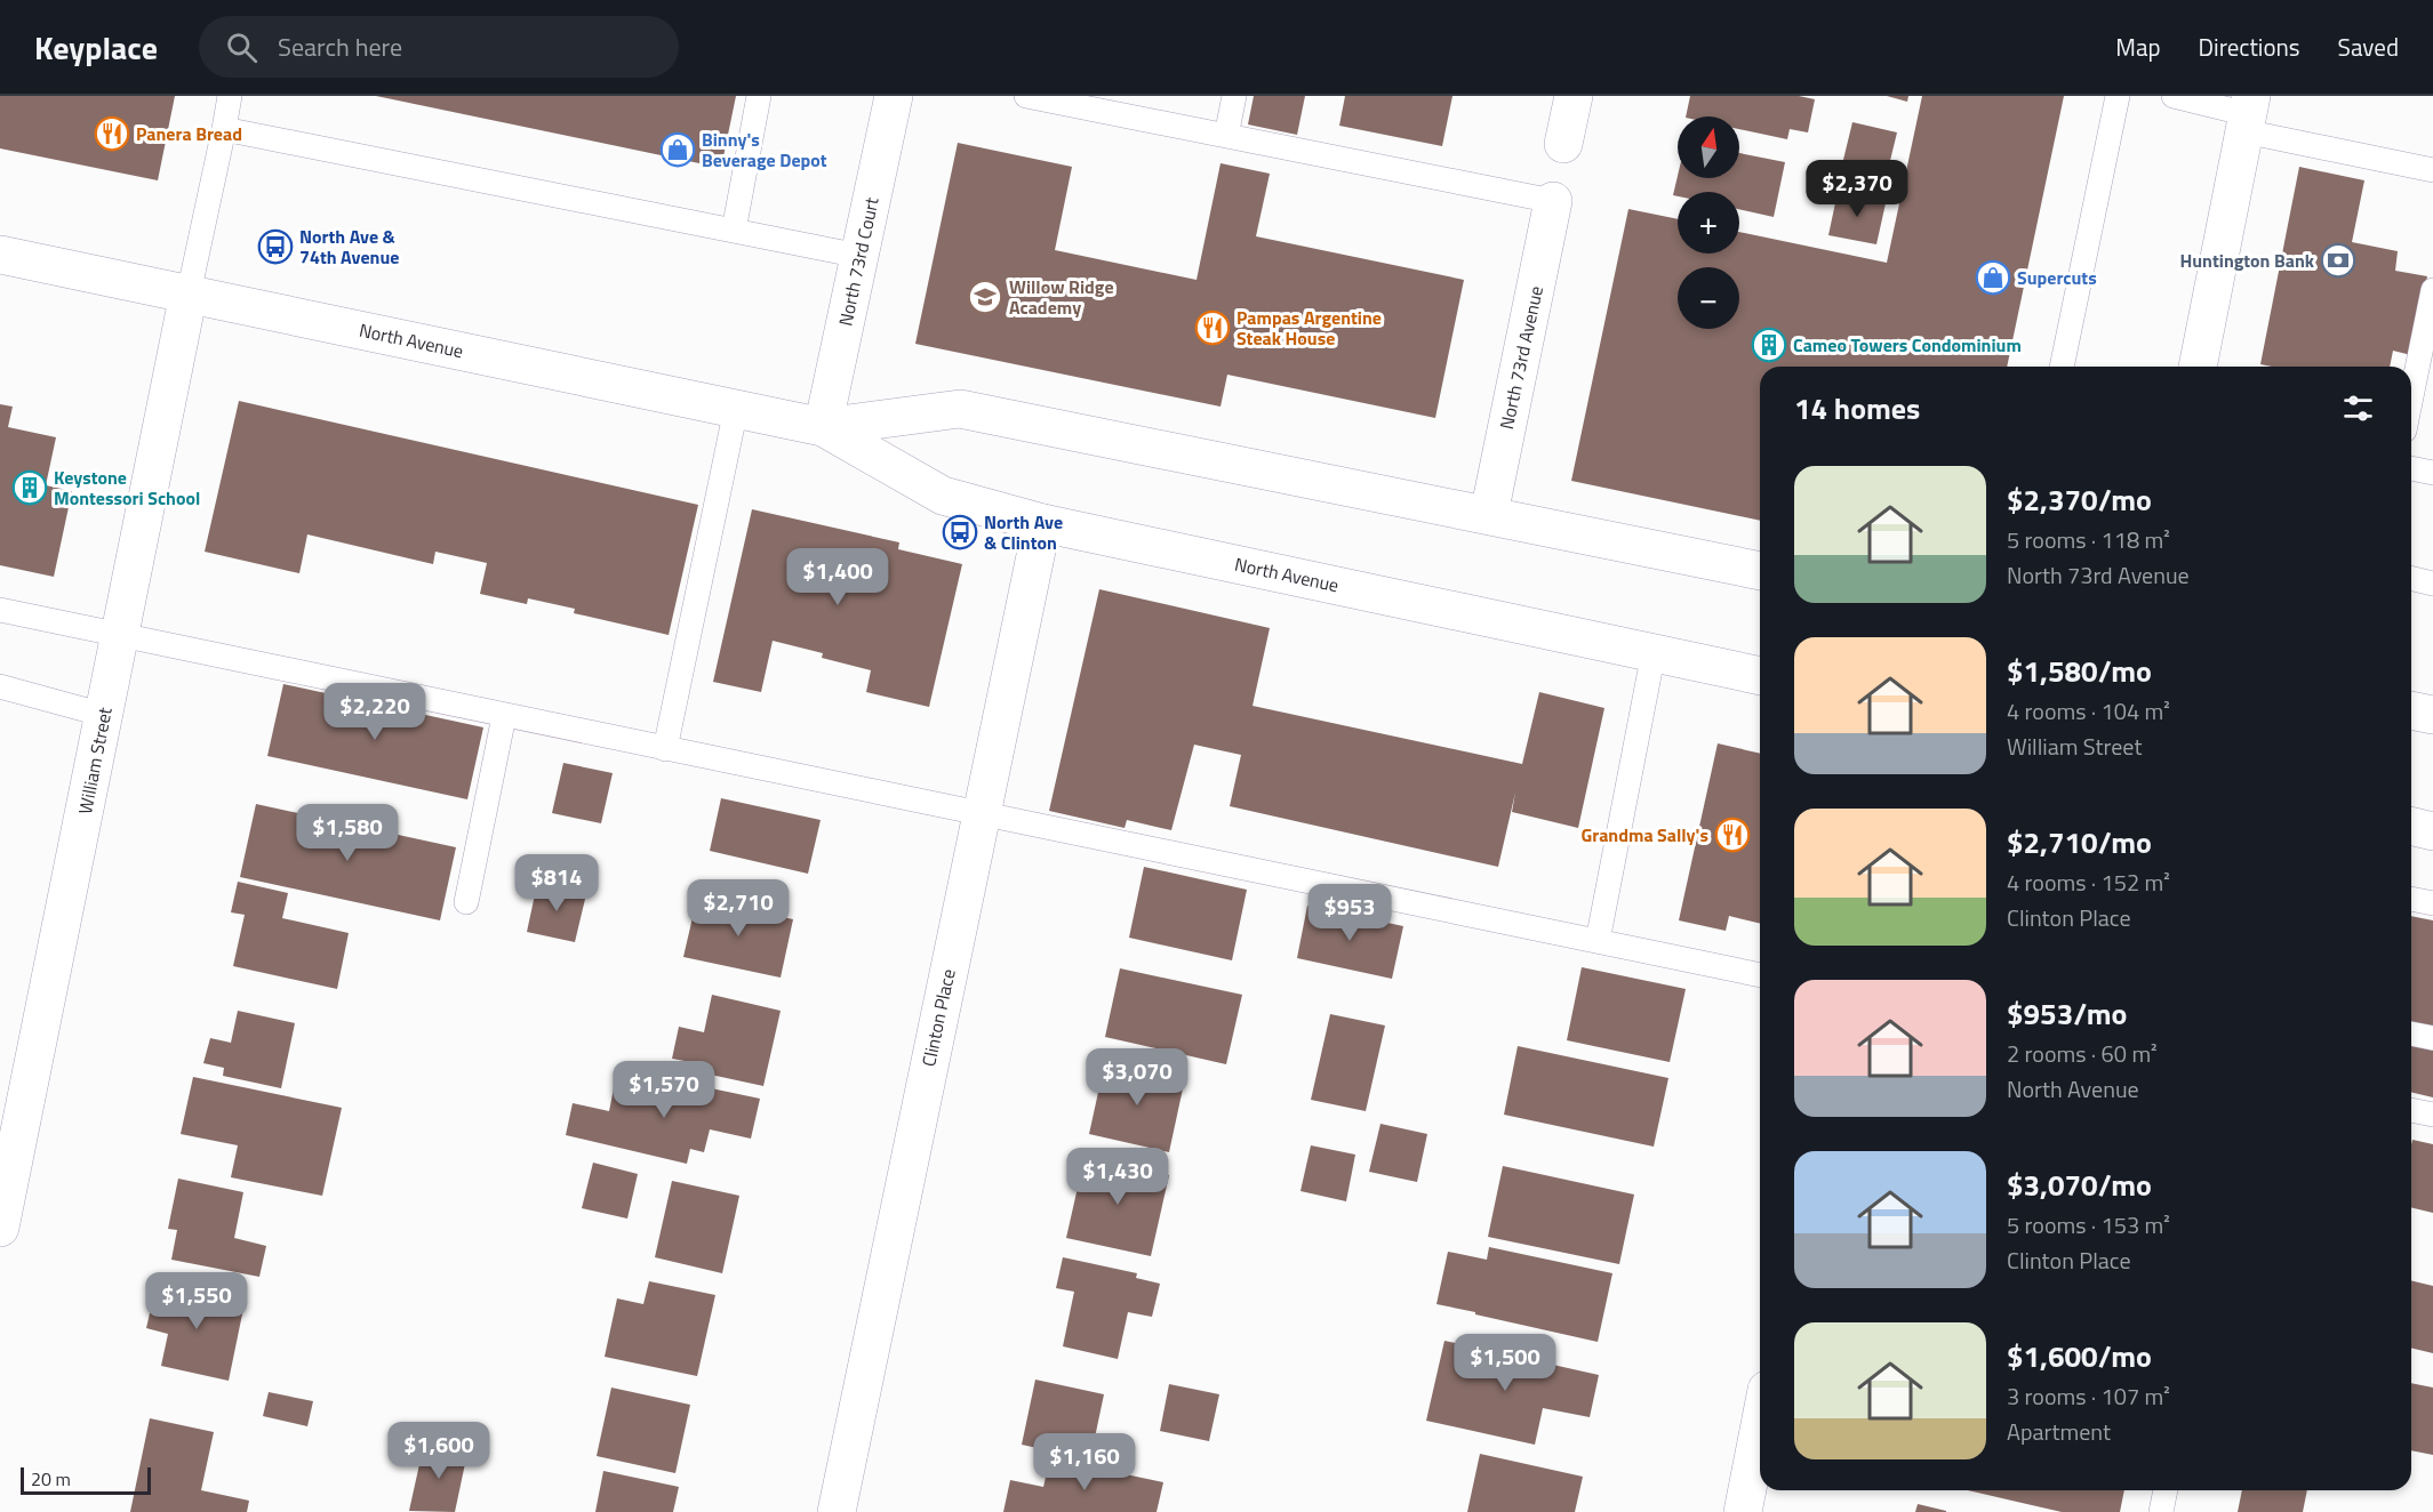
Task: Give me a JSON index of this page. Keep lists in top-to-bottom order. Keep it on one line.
{"streets":{"street":["North 73rd Court","North Avenue","North 73rd Avenue","William Street","Clinton Place"]},"crossings":[["North 73rd Court","North Avenue"],["North Avenue","North 73rd Avenue"],["North Avenue","William Street"],["North Avenue","Clinton Place"]],"places":{"restaurant":["Panera Bread","Pampas Argentine Steak House","Grandma Sally's"],"shop":["Binny's Beverage Depot","Supercuts"],"bus stop":["North Ave & 74th Avenue","North Ave & Clinton"],"bank":["Huntington Bank"],"school or university":["Willow Ridge Academy"],"building":["Cameo Towers Condominium","Keystone Montessori School"]},"scale_bar":"20 m","north":"top","page":{"header":"Keyplace","search":"Search here","nav":["Map","Directions","Saved"],"map_buttons":["+","−"],"price":["$2,370","$1,400","$2,220","$1,580","$814","$2,710","$953","$3,070","$1,570","$1,430","$1,550","$1,500","$1,600","$1,160"],"heading":"14 homes","list":[{"name":"$2,370/mo","note":"5 rooms · 118 m² · North 73rd Avenue"},{"name":"$1,580/mo","note":"4 rooms · 104 m² · William Street"},{"name":"$2,710/mo","note":"4 rooms · 152 m² · Clinton Place"},{"name":"$953/mo","note":"2 rooms · 60 m² · North Avenue"},{"name":"$3,070/mo","note":"5 rooms · 153 m² · Clinton Place"},{"name":"$1,600/mo","note":"3 rooms · 107 m² · Apartment"}],"scale":"20 m"}}
